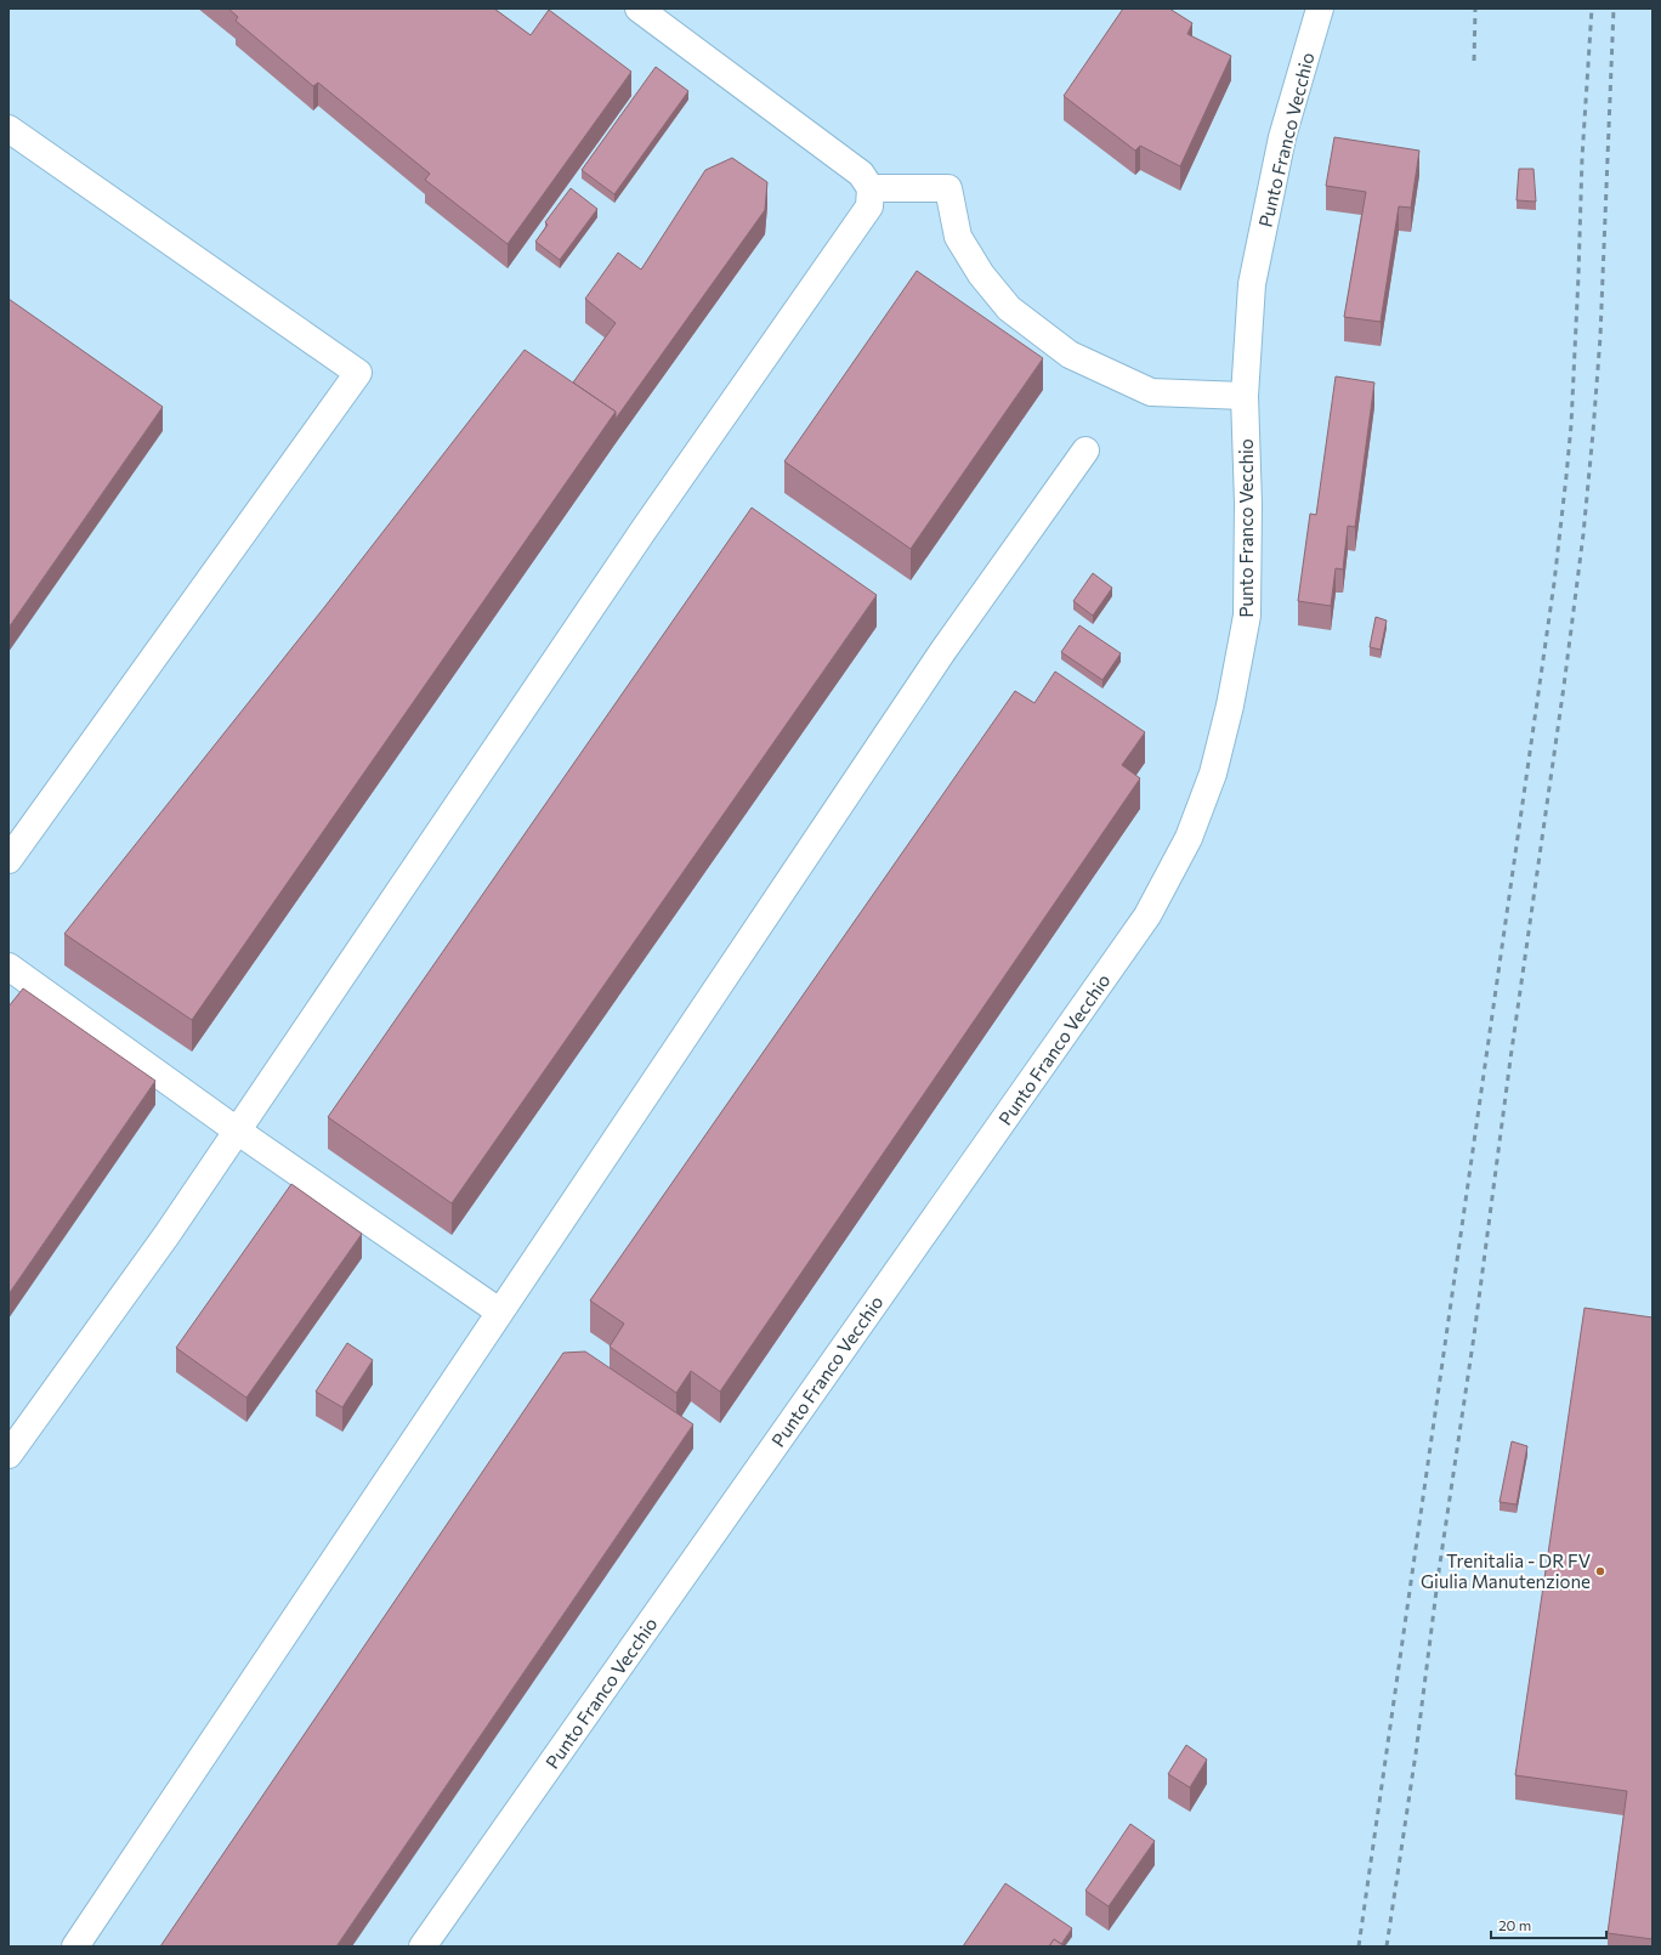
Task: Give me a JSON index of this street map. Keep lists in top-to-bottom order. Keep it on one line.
{"streets":{"street":["Punto Franco Vecchio"]},"places":["Trenitalia - DR FV Giulia Manutenzione"],"scale_bar":"20 m"}
